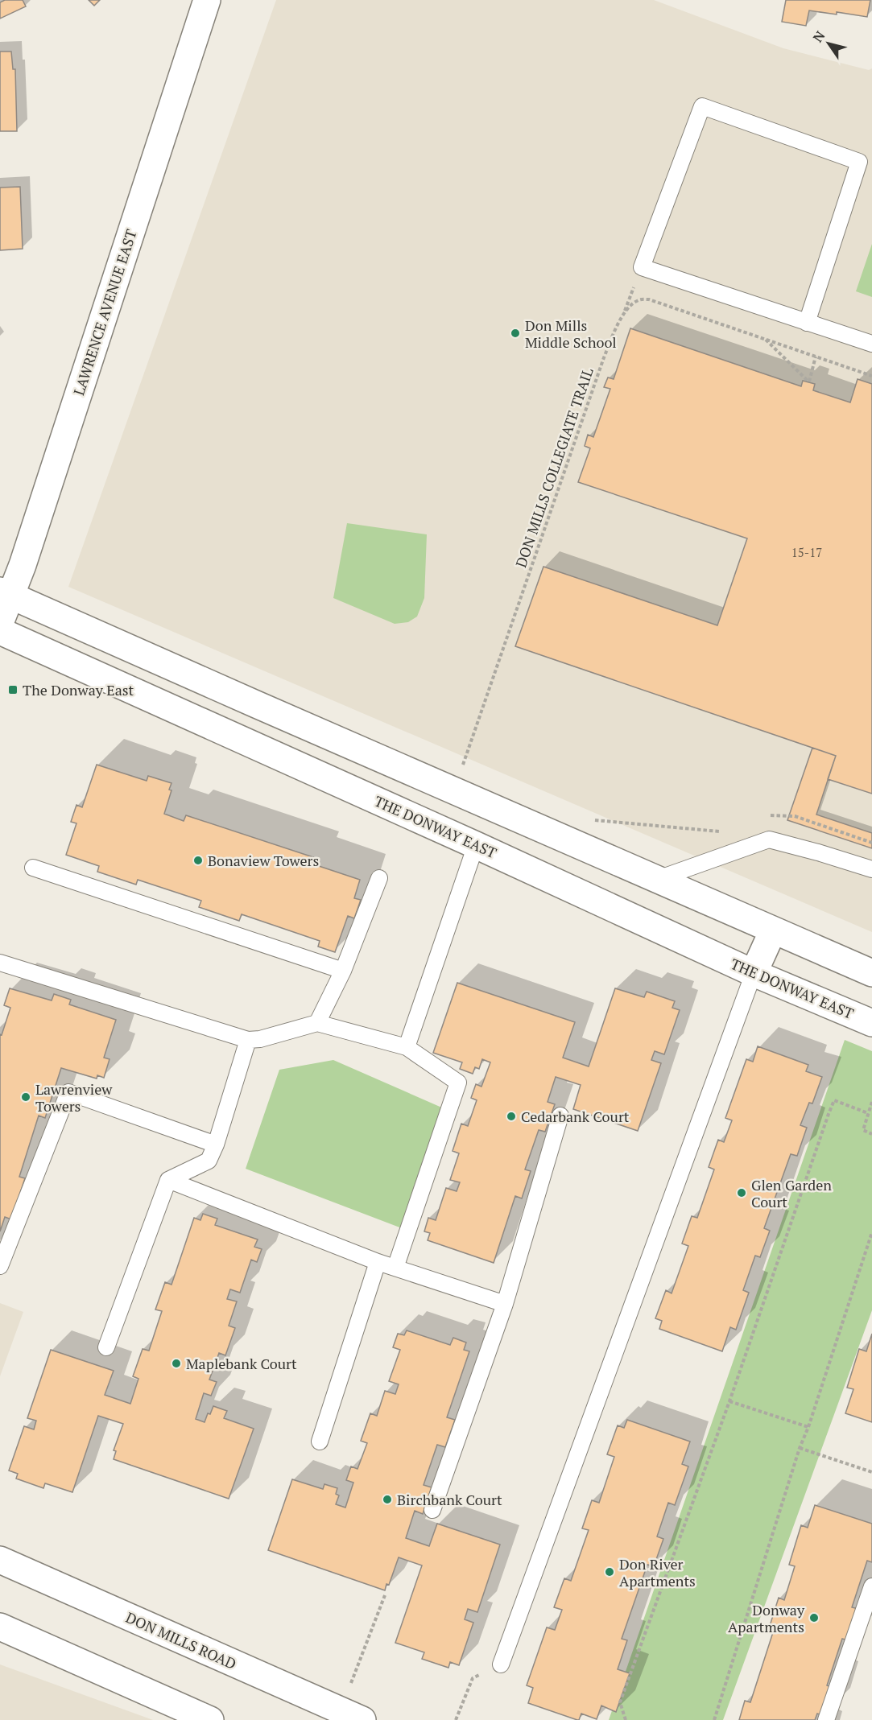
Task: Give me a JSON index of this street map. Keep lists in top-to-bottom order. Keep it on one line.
{"streets":{"street":["LAWRENCE AVENUE EAST","THE DONWAY EAST","DON MILLS ROAD"],"path":["DON MILLS COLLEGIATE TRAIL"]},"places":{"other":["Don Mills Middle School","Bonaview Towers","Lawrenview Towers","Cedarbank Court","Glen Garden Court","Maplebank Court","Birchbank Court","Don River Apartments","Donway Apartments"],"transit":["The Donway East"]},"house_numbers":["15-17"],"north":"top left"}
